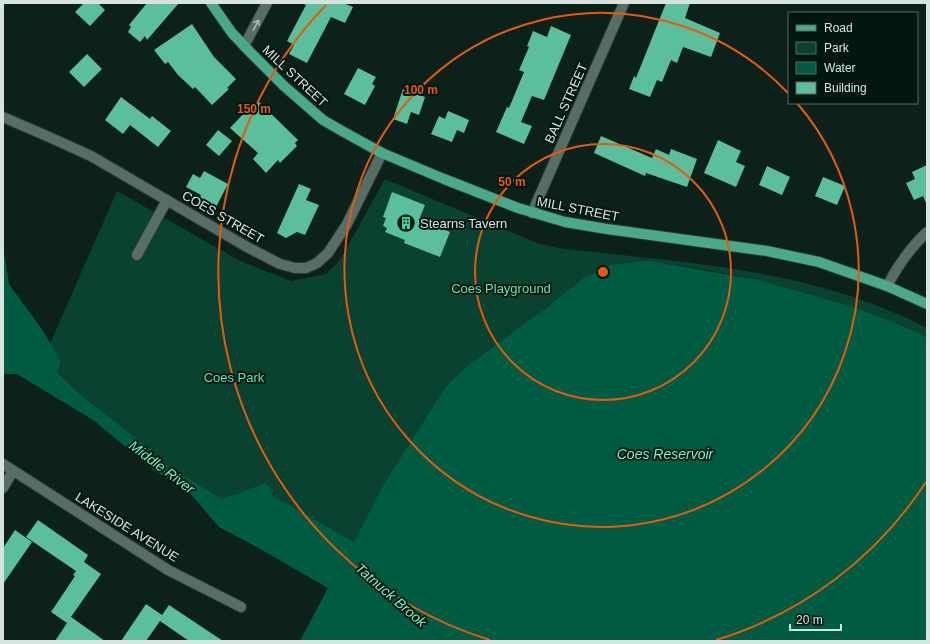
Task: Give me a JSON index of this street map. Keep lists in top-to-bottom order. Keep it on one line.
{"streets":{"main road":["MILL STREET"],"street":["BALL STREET","COES STREET","LAKESIDE AVENUE"]},"crossings":[["MILL STREET","BALL STREET"],["MILL STREET","COES STREET"]],"water":["Coes Reservoir","Middle River","Tatnuck Brook"],"parks":["Coes Playground","Coes Park"],"places":{"building":["Stearns Tavern"]},"legend":["Road","Park","Water","Building"],"scale_bar":"20 m","rings":["100 m","150 m","50 m"]}
